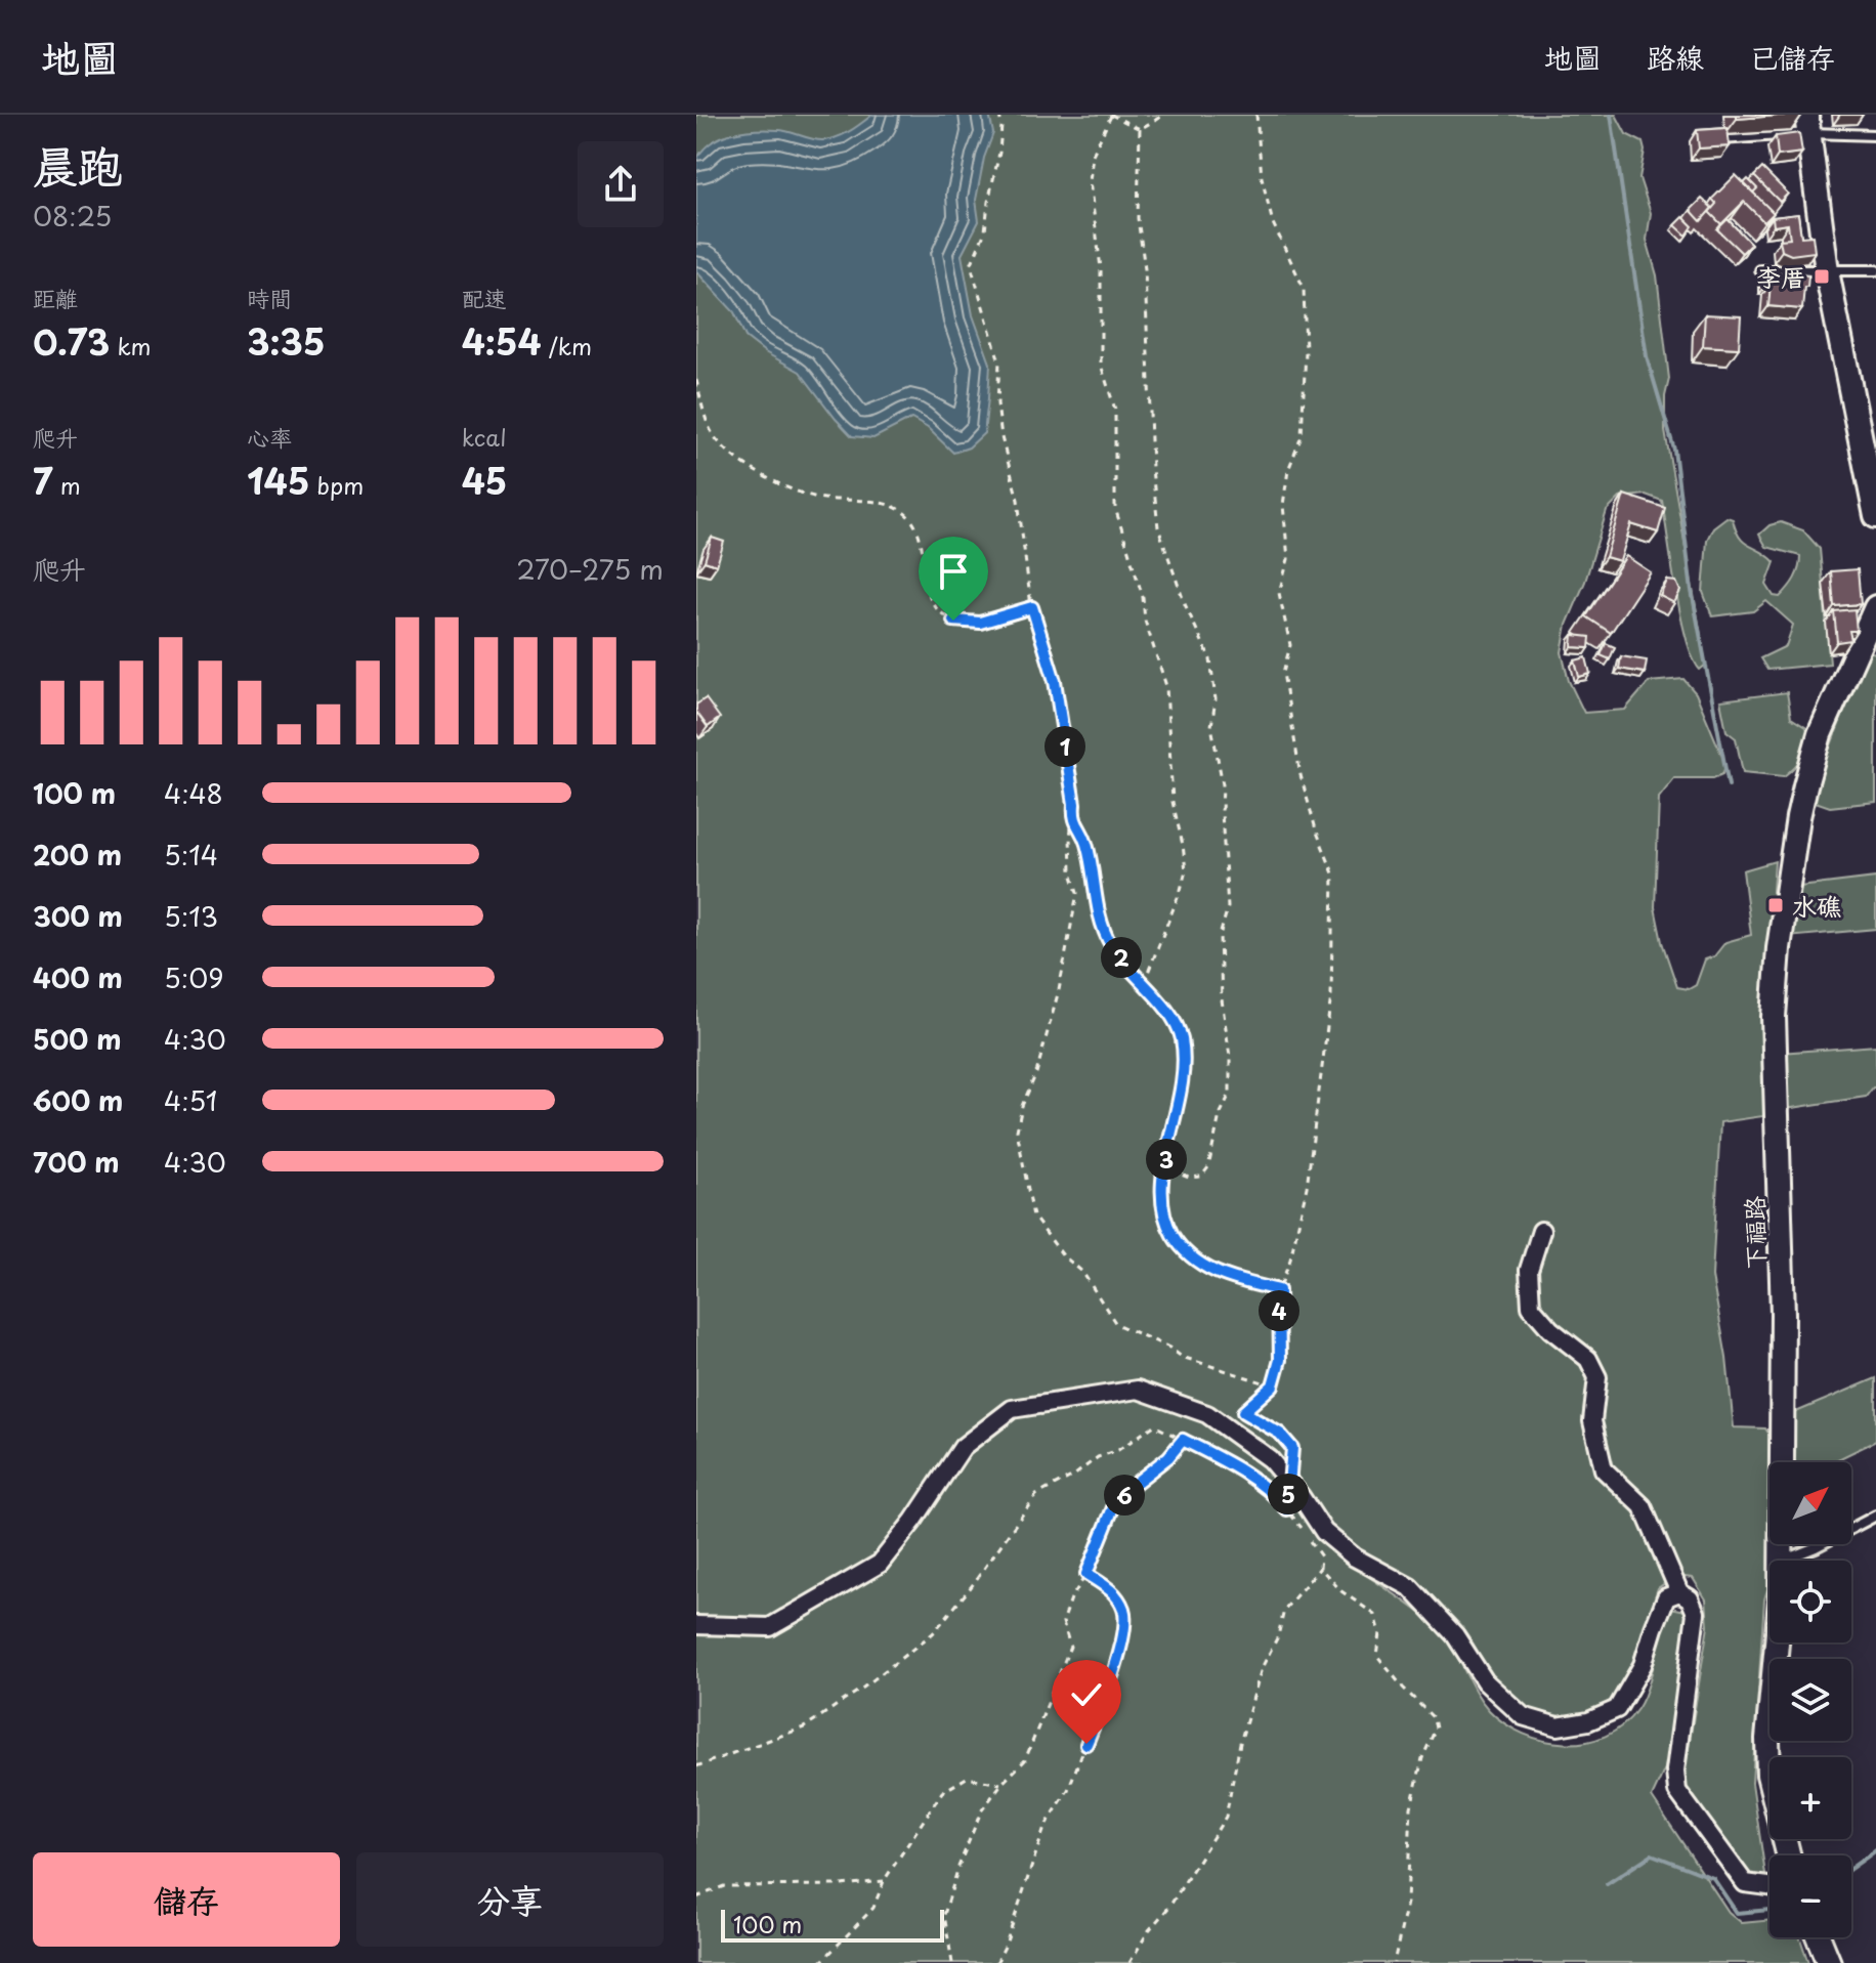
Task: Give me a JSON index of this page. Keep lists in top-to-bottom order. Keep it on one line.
{"streets":{"main road":["下福路"]},"places":{"transit":["李厝","水礁"]},"scale_bar":"100 m","north":"top right","page":{"header":"地圖","nav":["地圖","路線","已儲存"],"heading":["晨跑","08:25"],"stats":[["距離","0.73 km"],["時間","3:35"],["配速","4:54 /km"],["爬升","7 m"],["心率","145 bpm"],["kcal","45"]],"chart":["爬升","270–275 m"],"pins":["1","2","3","4","5","6"],"list":[{"name":"100 m","note":"4:48"},{"name":"200 m","note":"5:14"},{"name":"300 m","note":"5:13"},{"name":"400 m","note":"5:09"},{"name":"500 m","note":"4:30"},{"name":"600 m","note":"4:51"},{"name":"700 m","note":"4:30"}],"map_buttons":["+","−"],"buttons":["儲存","分享"],"scale":"100 m"}}
